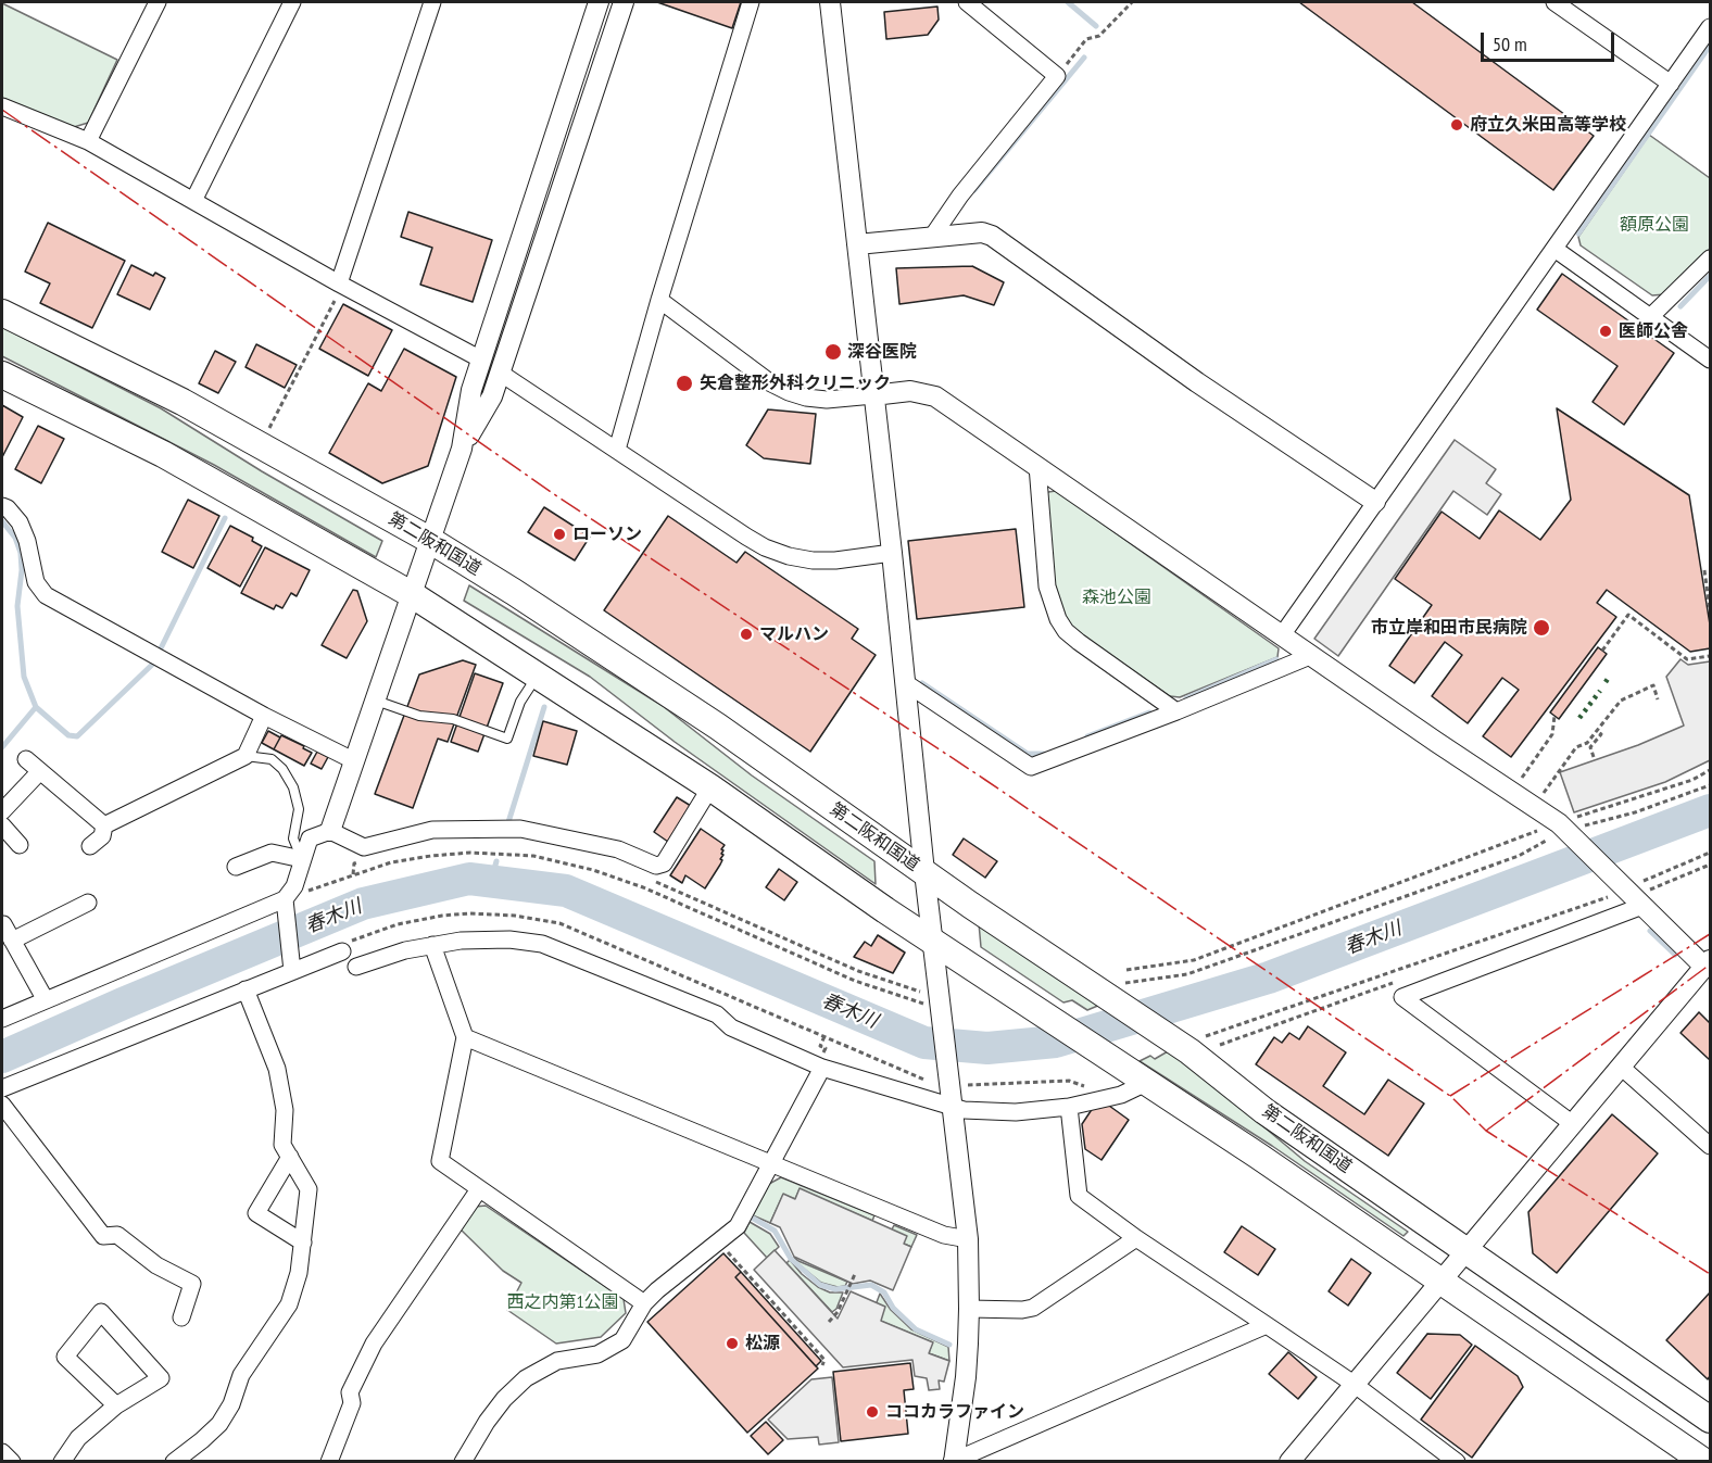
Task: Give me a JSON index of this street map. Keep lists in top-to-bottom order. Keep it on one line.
{"streets":{"highway":["第二阪和国道"]},"water":["春木川"],"parks":["額原公園","森池公園","西之内第1公園"],"places":["府立久米田高等学校","医師公舎","深谷医院","矢倉整形外科クリニック","ローソン","市立岸和田市民病院","マルハン","松源","ココカラファイン"],"scale_bar":"50 m"}
